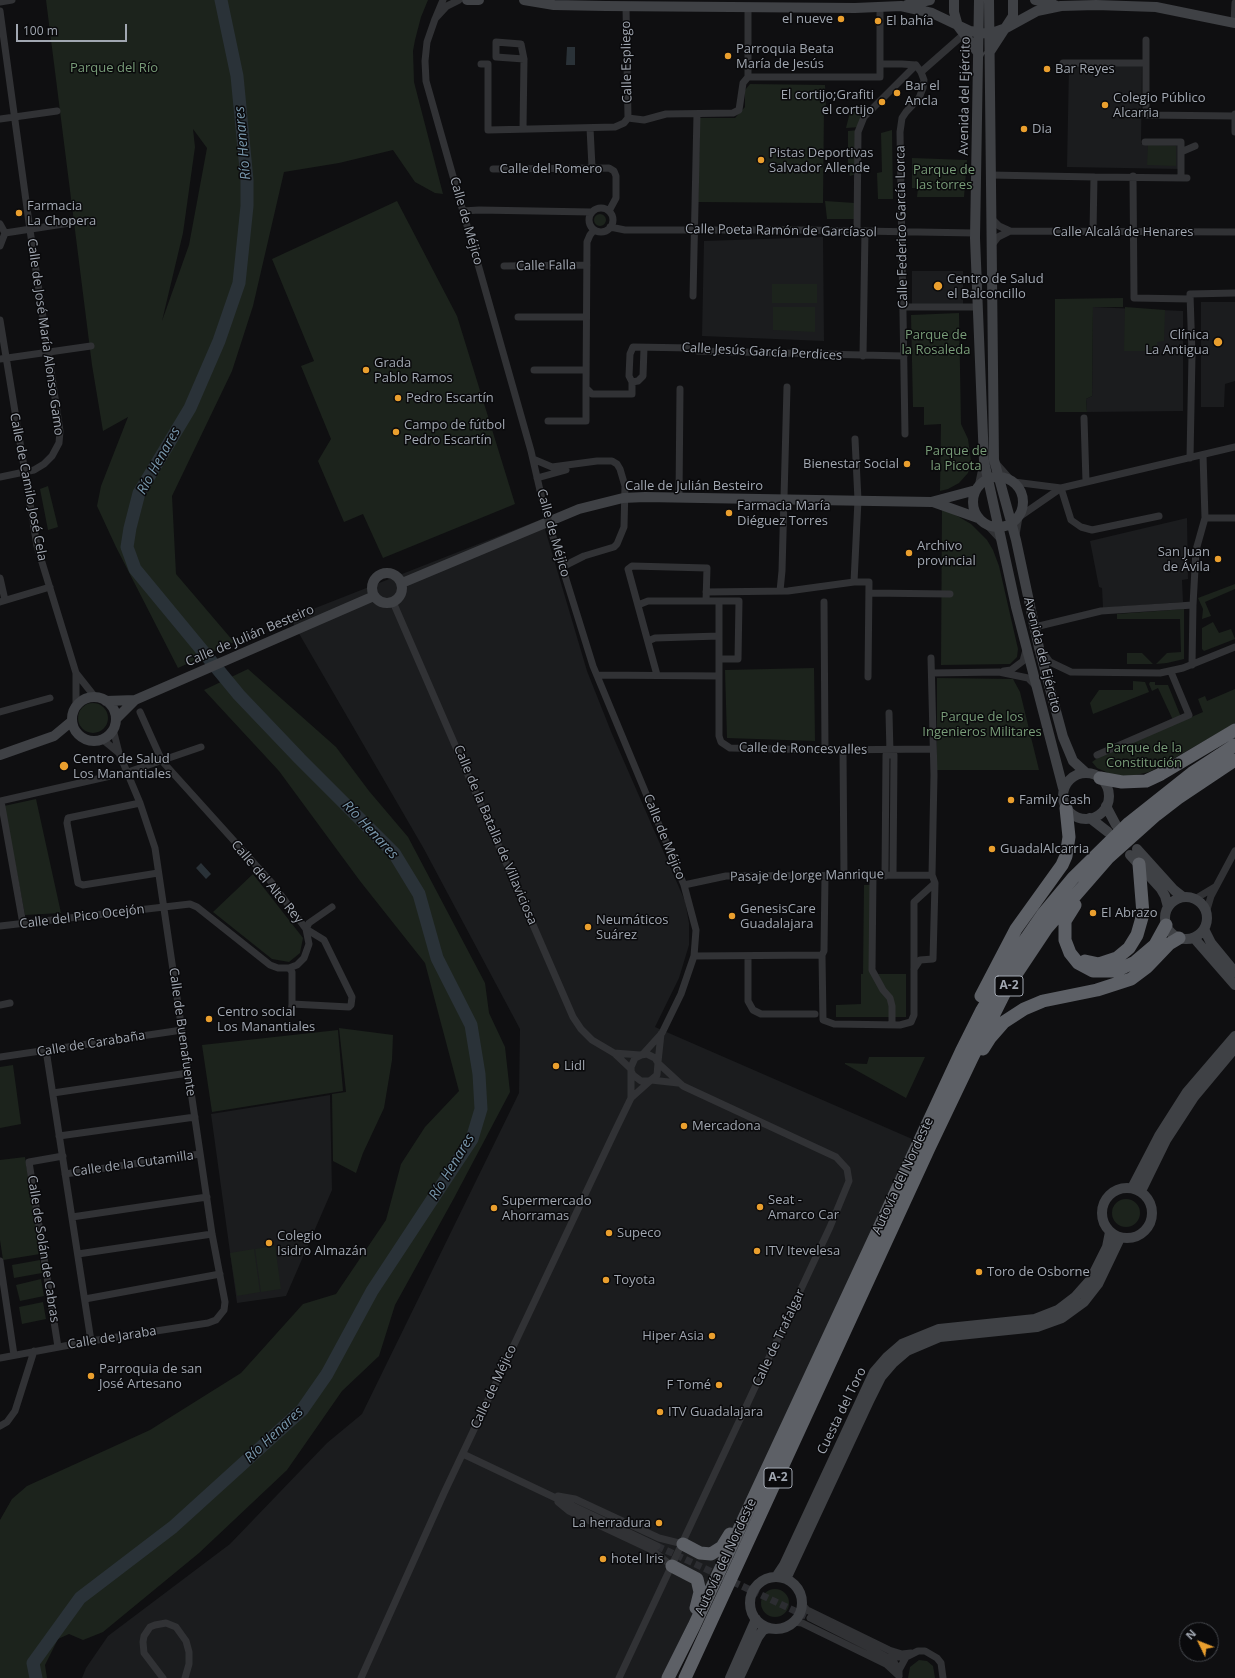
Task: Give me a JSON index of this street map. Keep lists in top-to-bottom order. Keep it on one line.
{"streets":{"highway":["A-2","Autovía del Nordeste"],"street":["Calle Espliego","Avenida del Ejército","Calle del Romero","Calle de Méjico","Calle Federico García Lorca","Calle Poeta Ramón de Garcíasol","Calle Alcalá de Henares","Calle Falla","Calle de José María Alonso Gamo","Calle Jesús García Perdices","Calle de Julián Besteiro","Calle de Camilo José Cela","Calle de Roncesvalles","Calle de la Batalla de Villaviciosa","Pasaje de Jorge Manrique","Calle del Alto Rey","Calle del Pico Ocejón","Calle de Buenafuente","Calle de Carabaña","Calle de la Cutamilla","Calle de Solán de Cabras","Calle de Jaraba","Calle de Trafalgar","Cuesta del Toro"]},"crossings":[["Avenida del Ejército","Calle Poeta Ramón de Garcíasol"],["Calle del Romero","Calle Poeta Ramón de Garcíasol"],["Calle de Méjico","Calle de la Batalla de Villaviciosa"],["Calle de Méjico","Pasaje de Jorge Manrique"],["Calle de Méjico","Calle de Trafalgar"],["Calle Federico García Lorca","Calle Poeta Ramón de Garcíasol"],["Calle Federico García Lorca","Calle Jesús García Perdices"],["Calle de José María Alonso Gamo","Calle de Camilo José Cela"],["Calle de Julián Besteiro","Calle de Camilo José Cela"],["Calle de Julián Besteiro","Calle de la Batalla de Villaviciosa"],["Calle de Julián Besteiro","Calle de Buenafuente"],["Calle de Camilo José Cela","Calle de Buenafuente"],["Calle de la Batalla de Villaviciosa","Calle de Trafalgar"],["Calle del Pico Ocejón","Calle de Buenafuente"],["Calle de Buenafuente","Calle de Carabaña"],["Calle de Buenafuente","Calle de la Cutamilla"],["Calle de Buenafuente","Calle de Jaraba"],["Calle de Solán de Cabras","Calle de Jaraba"]],"water":["Río Henares"],"parks":["Parque del Río","Parque de las torres","Parque de la Rosaleda","Parque de la Picota","Parque de los Ingenieros Militares","Parque de la Constitución"],"places":["el nueve","El bahía","Parroquia Beata María de Jesús","Bar Reyes","Bar el Ancla","El cortijo;Grafiti el cortijo","Colegio Público Alcarria","Dia","Pistas Deportivas Salvador Allende","Farmacia La Chopera","Centro de Salud el Balconcillo","Clínica La Antigua","Grada Pablo Ramos","Pedro Escartín","Campo de fútbol Pedro Escartín","Bienestar Social","Farmacia María Diéguez Torres","Archivo provincial","San Juan de Ávila","Centro de Salud Los Manantiales","Family Cash","GuadalAlcarria","El Abrazo","GenesisCare Guadalajara","Neumáticos Suárez","Centro social Los Manantiales","Lidl","Mercadona","Seat - Amarco Car","Supermercado Ahorramas","Supeco","Colegio Isidro Almazán","ITV Itevelesa","Toro de Osborne","Toyota","Hiper Asia","Parroquia de san José Artesano","F Tomé","ITV Guadalajara","La herradura","hotel Iris"],"scale_bar":"100 m","north":"top left"}
